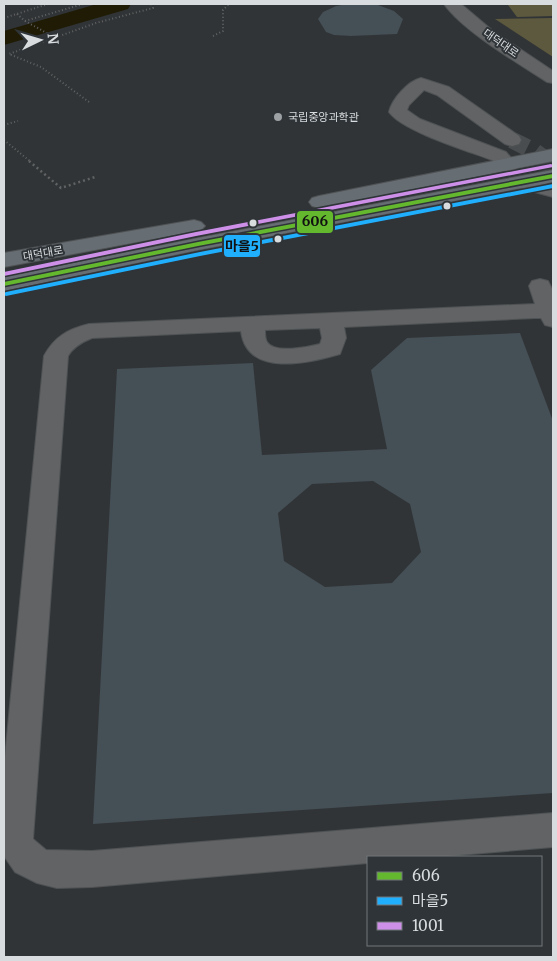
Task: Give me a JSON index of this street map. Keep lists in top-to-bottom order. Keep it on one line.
{"streets":{"main road":["대덕대로"]},"places":["국립중앙과학관"],"lines":["transit line 1001","transit line 606","transit line 마을5"],"legend":["606","마을5","1001"],"north":"right"}
